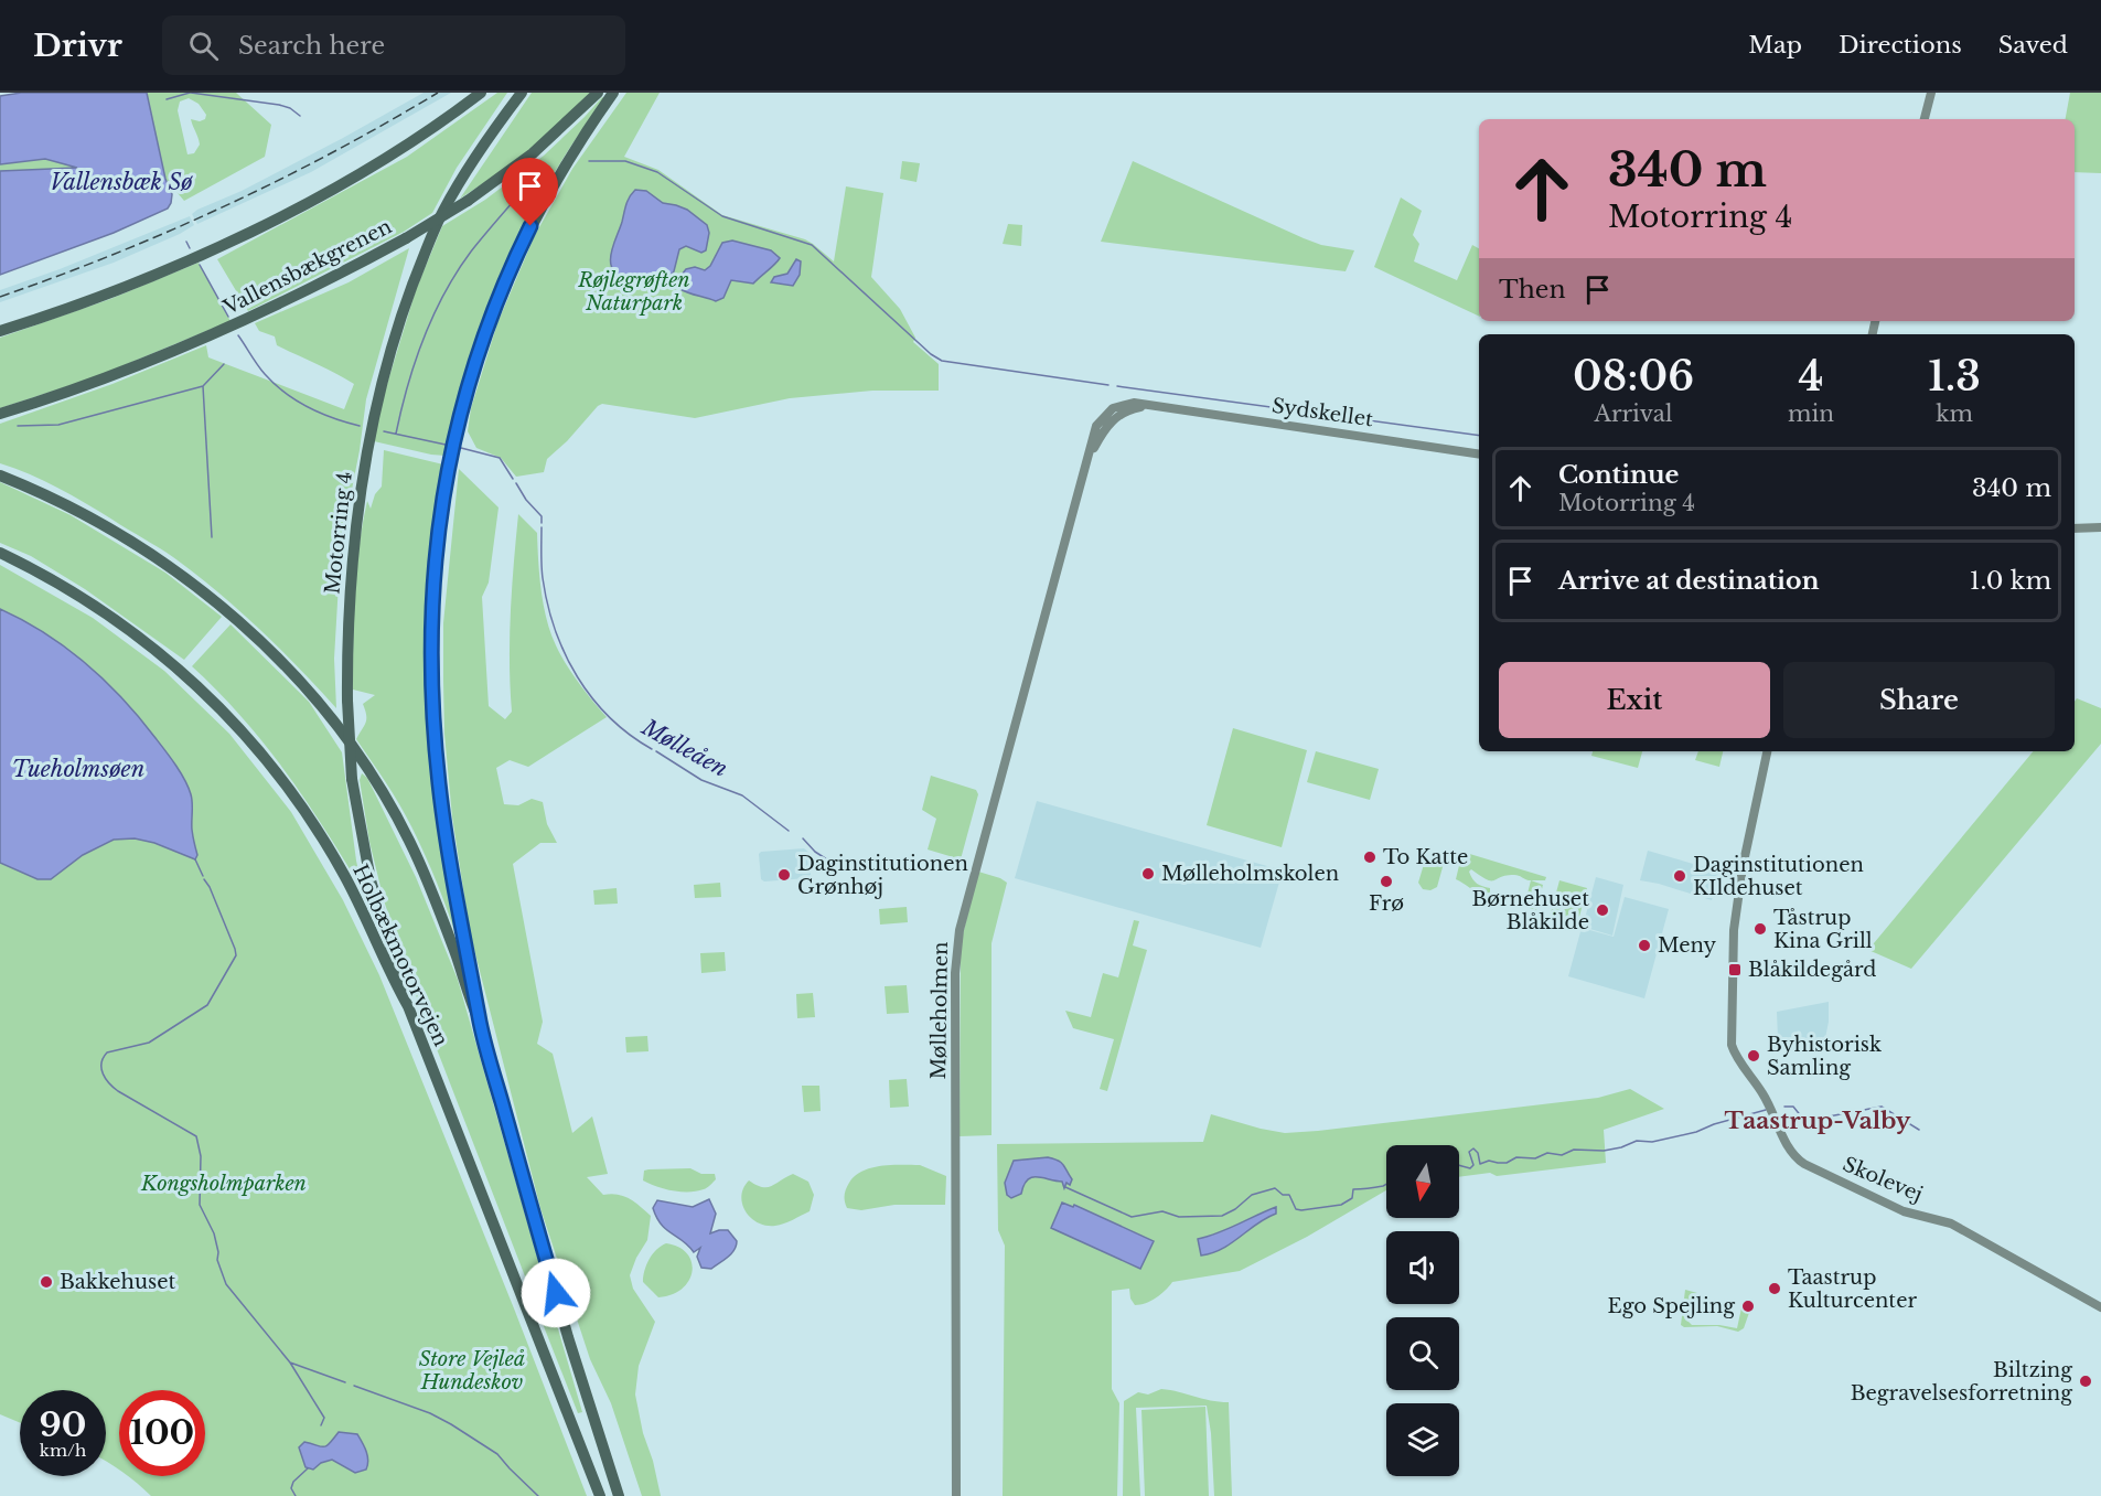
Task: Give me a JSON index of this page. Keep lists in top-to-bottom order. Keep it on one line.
{"streets":{"highway":["Vallensbækgrenen","Motorring 4","Holbækmotorvejen"],"street":["Sydskellet","Mølleholmen","Skolevej"]},"crossings":[["Sydskellet","Mølleholmen"],["Motorring 4","Holbækmotorvejen"]],"districts":["Taastrup-Valby"],"water":["Vallensbæk Sø","Mølleåen","Tueholmsøen"],"parks":["Røjlegrøften Naturpark","Kongsholmparken","Store Vejleå Hundeskov"],"places":{"other":["To Katte","Mølleholmskolen","Daginstitutionen Grønhøj","Daginstitutionen KIldehuset","Frø","Børnehuset Blåkilde","Tåstrup Kina Grill","Meny","Byhistorisk Samling","Bakkehuset","Taastrup Kulturcenter","Ego Spejling","Biltzing Begravelsesforretning"],"transit":["Blåkildegård"]},"north":"bottom","page":{"header":"Drivr","search":"Search here","nav":["Map","Directions","Saved"],"turn":["340 m","Motorring 4"],"then":"Then","eta":["08:06","Arrival","4","min","1.3","km"],"list":[{"name":"Continue","note":"Motorring 4","value":"340 m"},{"name":"Arrive at destination","value":"1.0 km"}],"buttons":["Exit","Share"],"speed":"90 km/h","limit":"100"}}
